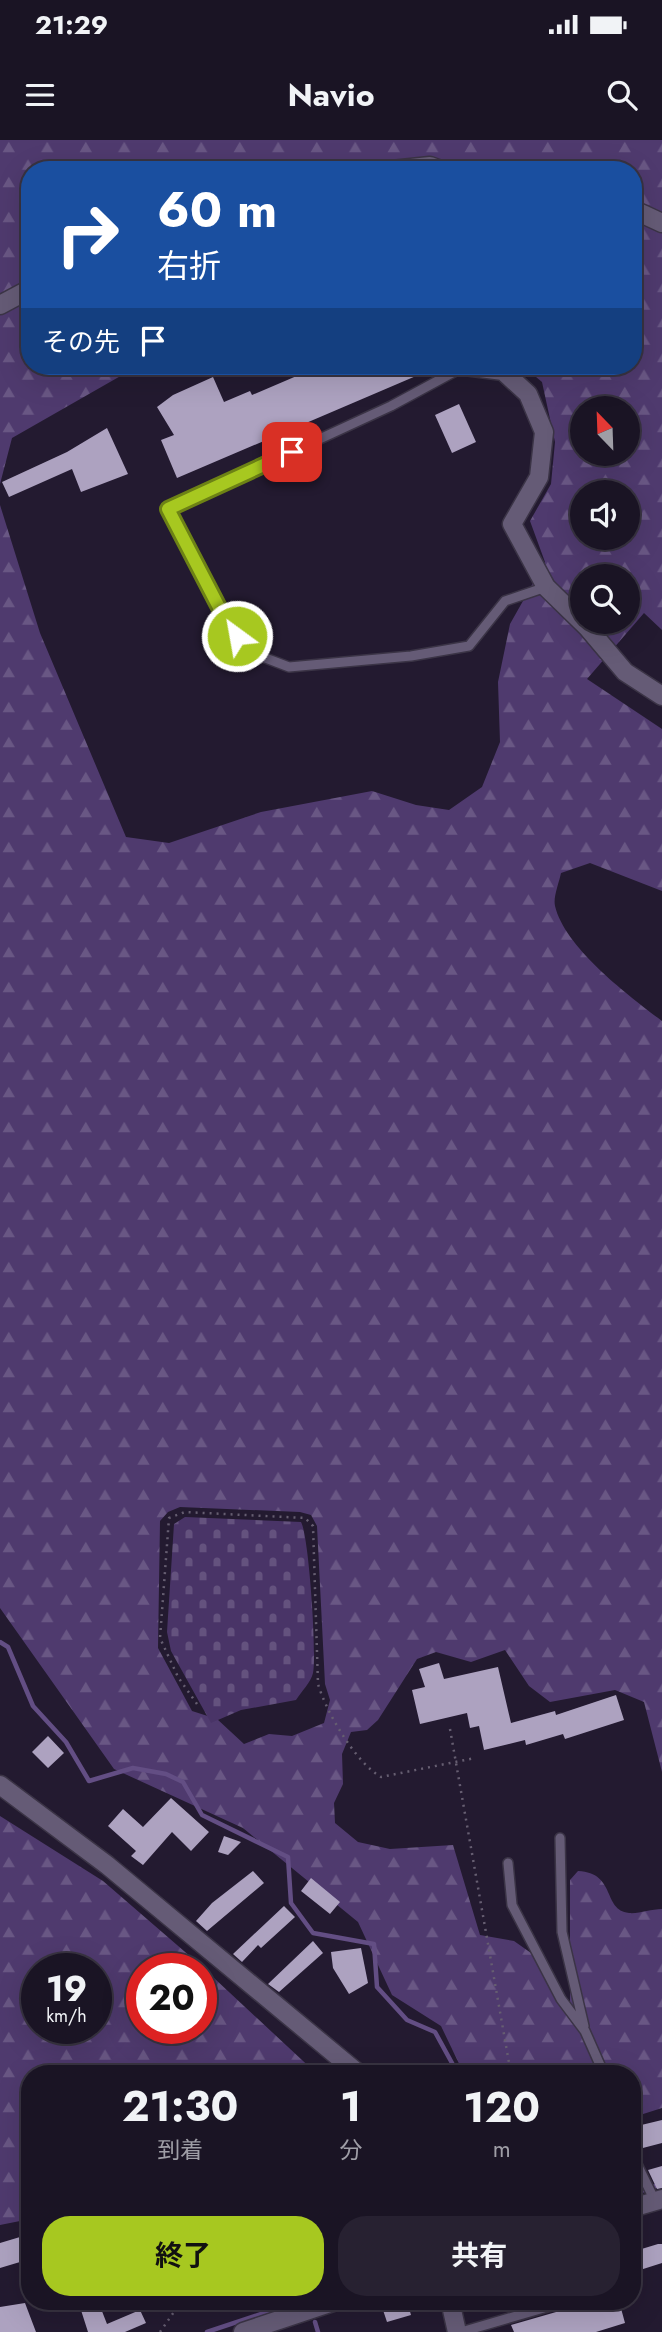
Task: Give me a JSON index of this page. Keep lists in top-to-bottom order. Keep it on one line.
{"north":"top left","page":{"status":"21:29","header":"Navio","turn":["60 m","右折"],"then":"その先","speed":"19 km/h","limit":"20","eta":["21:30","到着","1","分","120","m"],"buttons":["終了","共有"]}}
